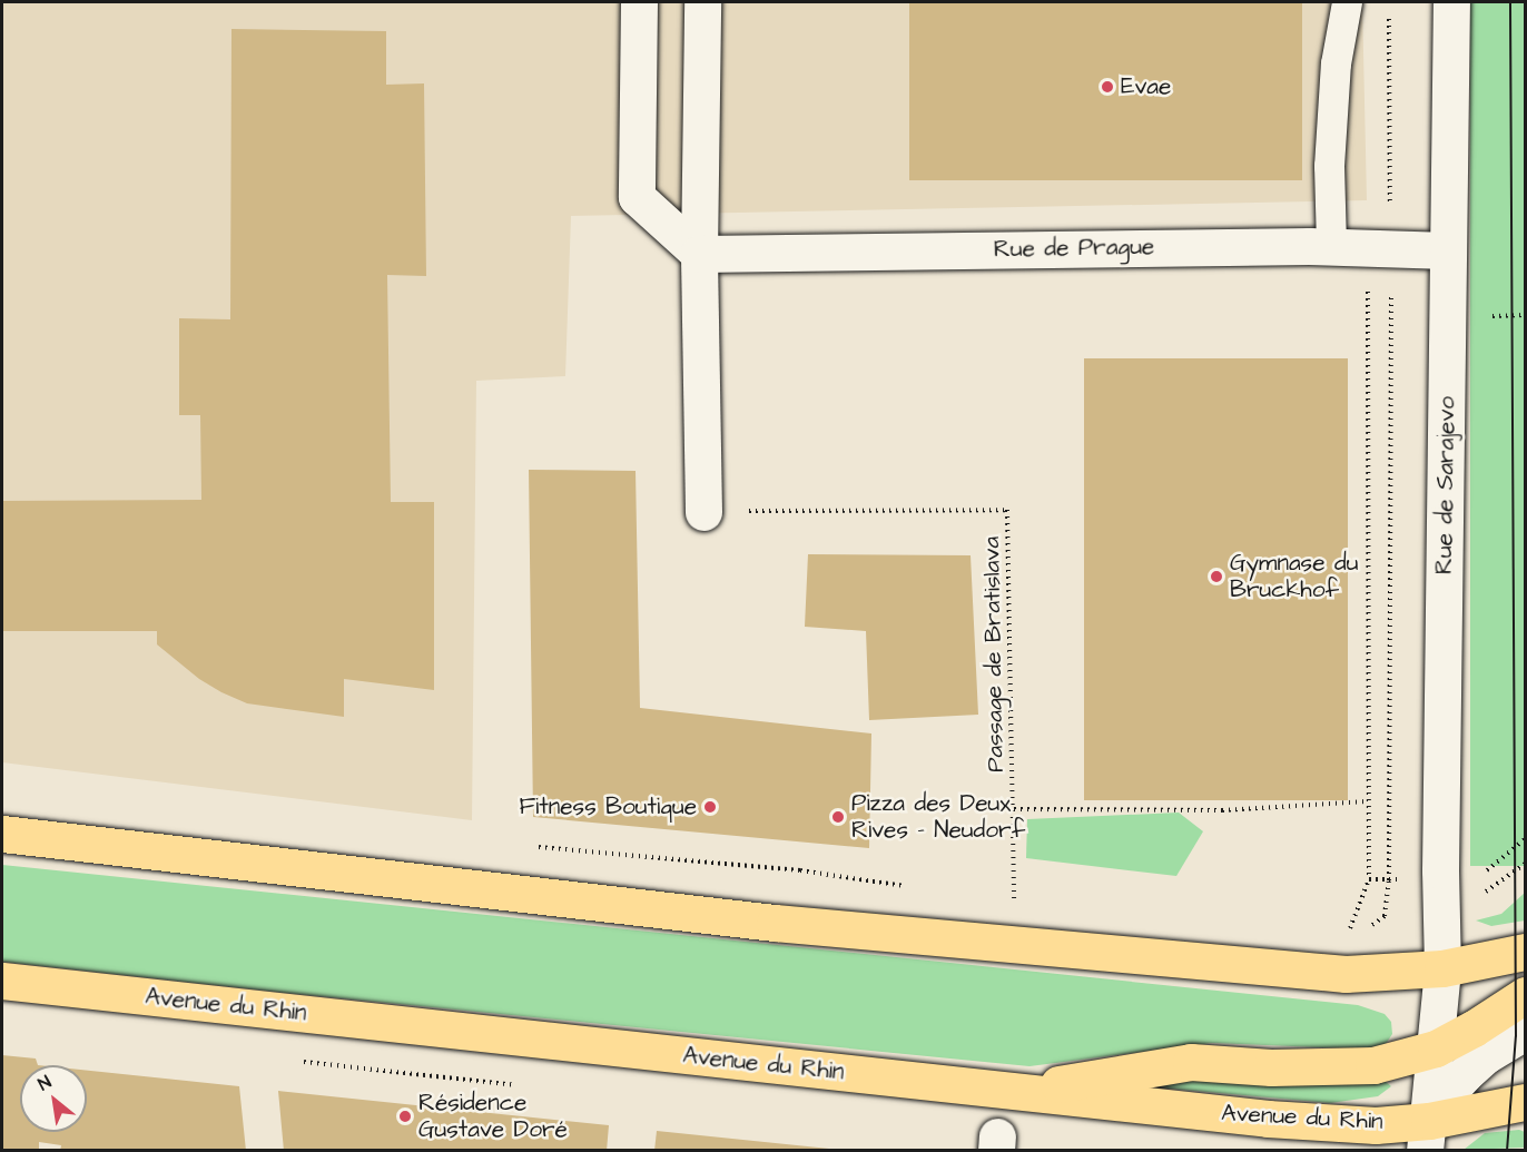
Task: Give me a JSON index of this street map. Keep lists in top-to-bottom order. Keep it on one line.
{"streets":{"main road":["Avenue du Rhin"],"street":["Rue de Prague","Rue de Sarajevo"],"path":["Passage de Bratislava"]},"crossings":[["Rue de Prague","Rue de Sarajevo"],["Rue de Sarajevo","Avenue du Rhin"]],"places":["Evae","Gymnase du Bruckhof","Fitness Boutique","Pizza des Deux Rives - Neudorf","Résidence Gustave Doré"],"north":"top left"}
